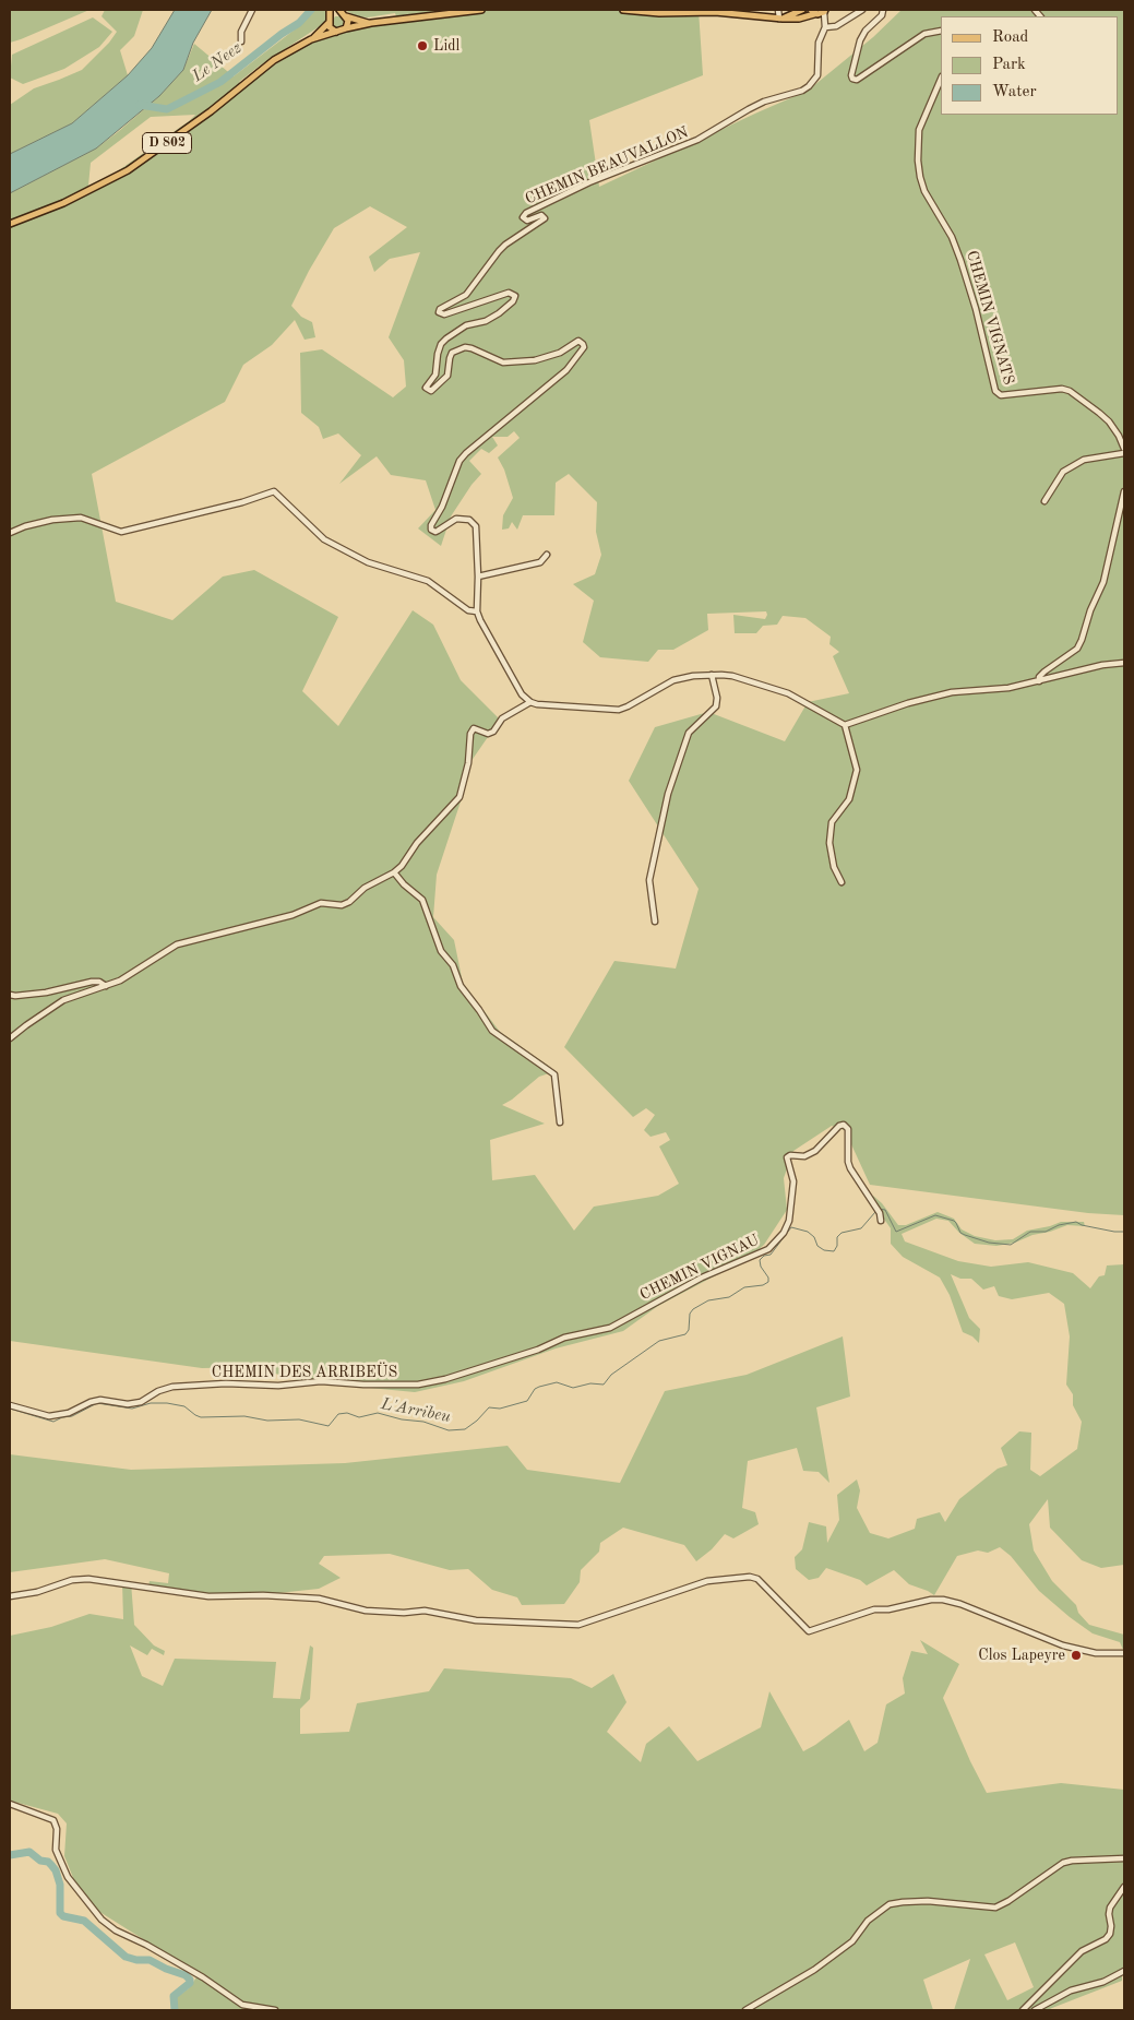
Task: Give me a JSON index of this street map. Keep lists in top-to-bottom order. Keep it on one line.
{"streets":{"main road":["D 802"],"street":["CHEMIN BEAUVALLON","CHEMIN VIGNATS","CHEMIN VIGNAU","CHEMIN DES ARRIBEÜS"]},"crossings":[["CHEMIN VIGNAU","CHEMIN DES ARRIBEÜS"]],"water":["Le Neez","L'Arribeu"],"places":["Lidl","Clos Lapeyre"],"legend":["Road","Park","Water"]}
